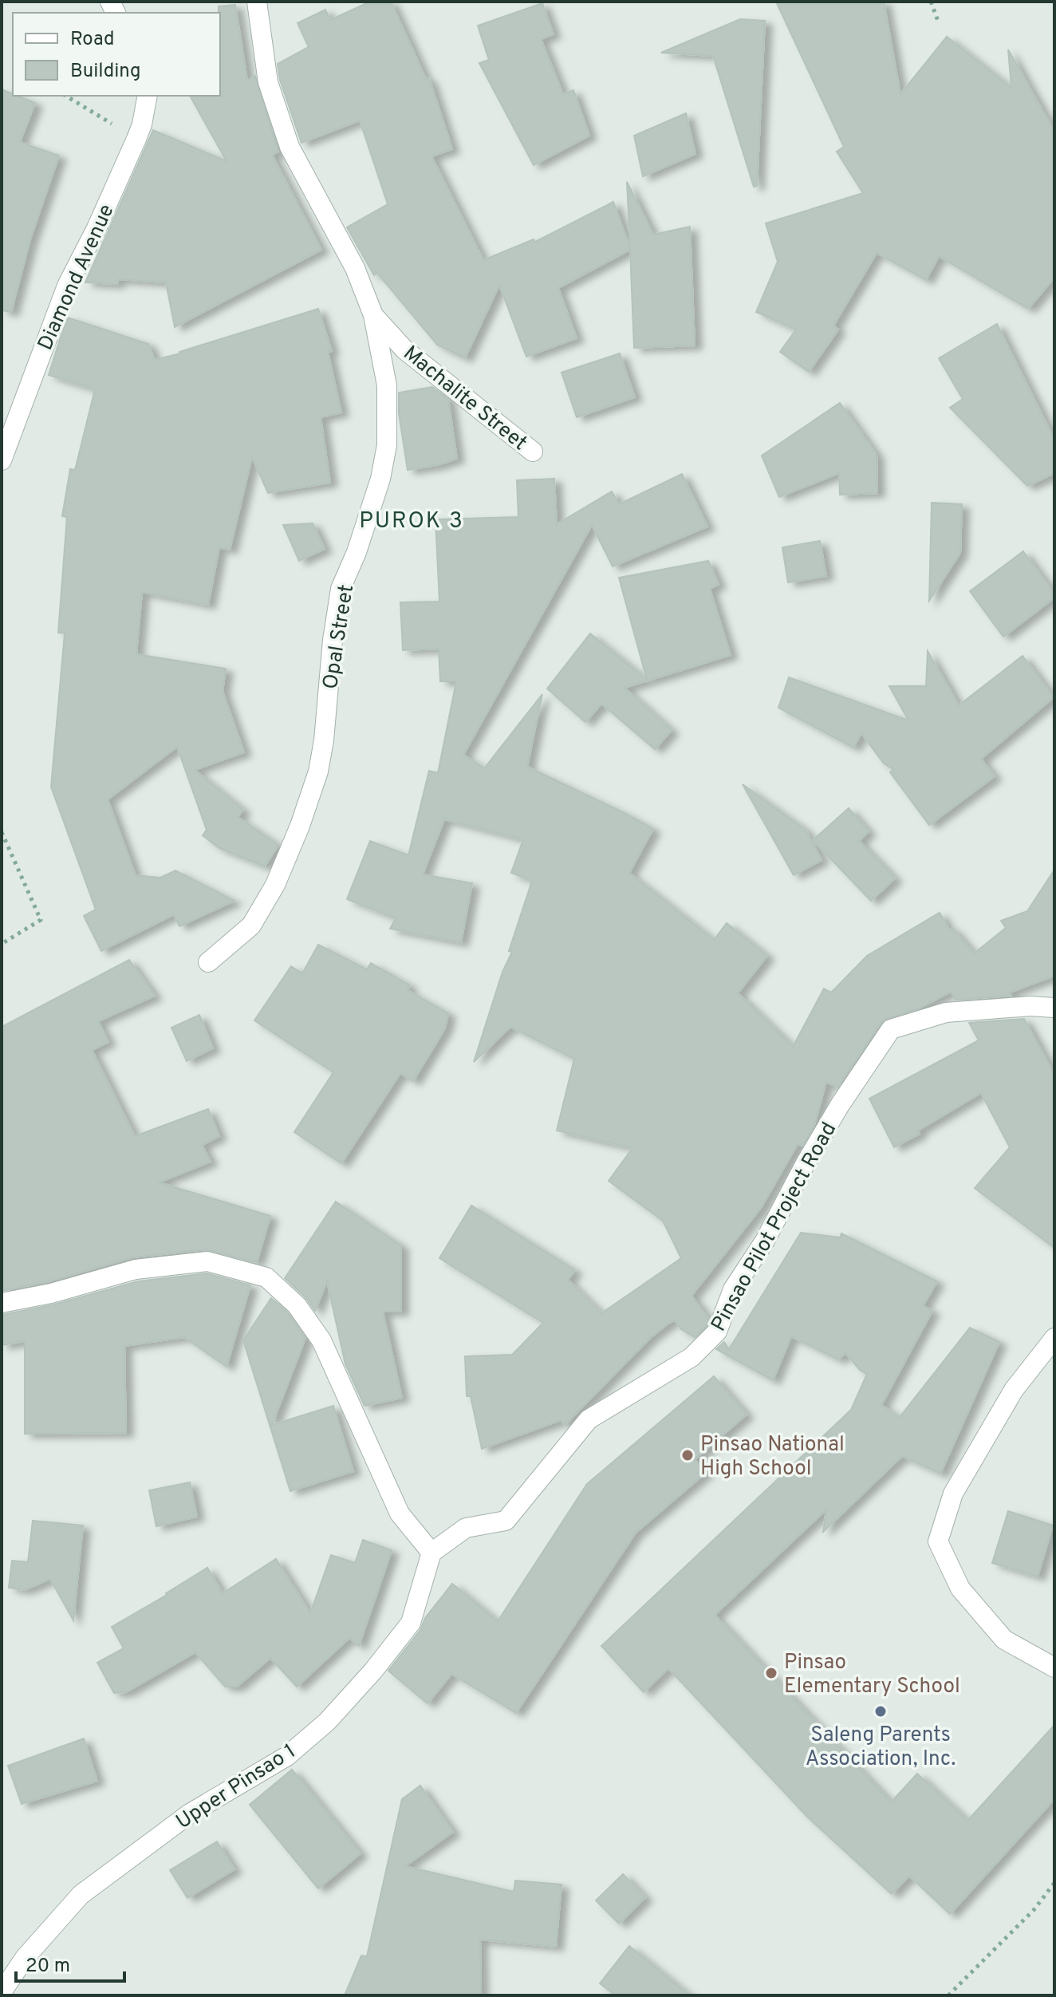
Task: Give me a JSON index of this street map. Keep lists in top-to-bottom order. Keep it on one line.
{"streets":{"street":["Diamond Avenue","Machalite Street","Opal Street","Pinsao Pilot Project Road","Upper Pinsao 1"]},"crossings":[["Machalite Street","Opal Street"],["Pinsao Pilot Project Road","Upper Pinsao 1"]],"districts":["PUROK 3"],"places":["Pinsao National High School","Pinsao Elementary School","Saleng Parents Association, Inc."],"legend":["Road","Building"],"scale_bar":"20 m"}
